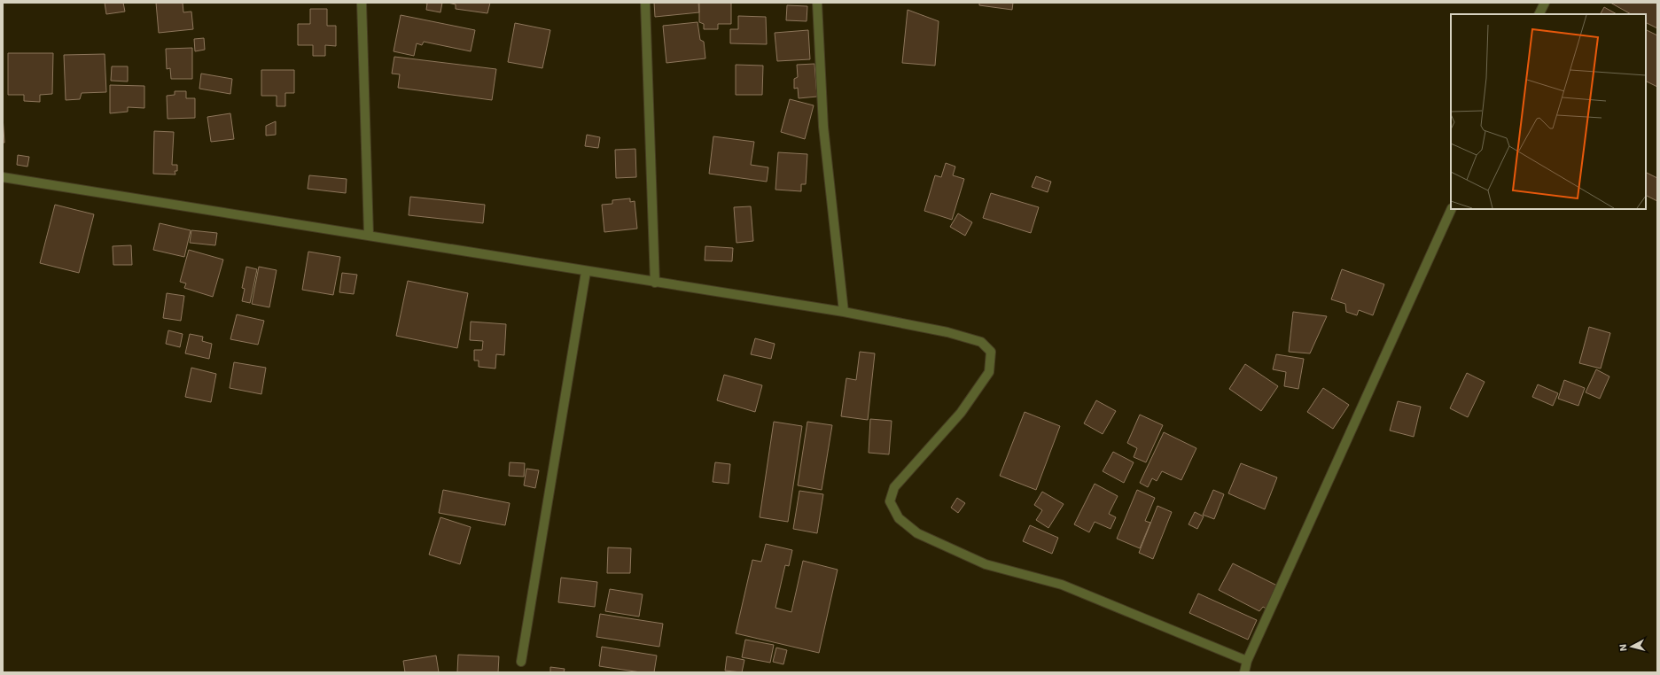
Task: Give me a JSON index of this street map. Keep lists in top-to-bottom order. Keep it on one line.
{"north":"left"}
